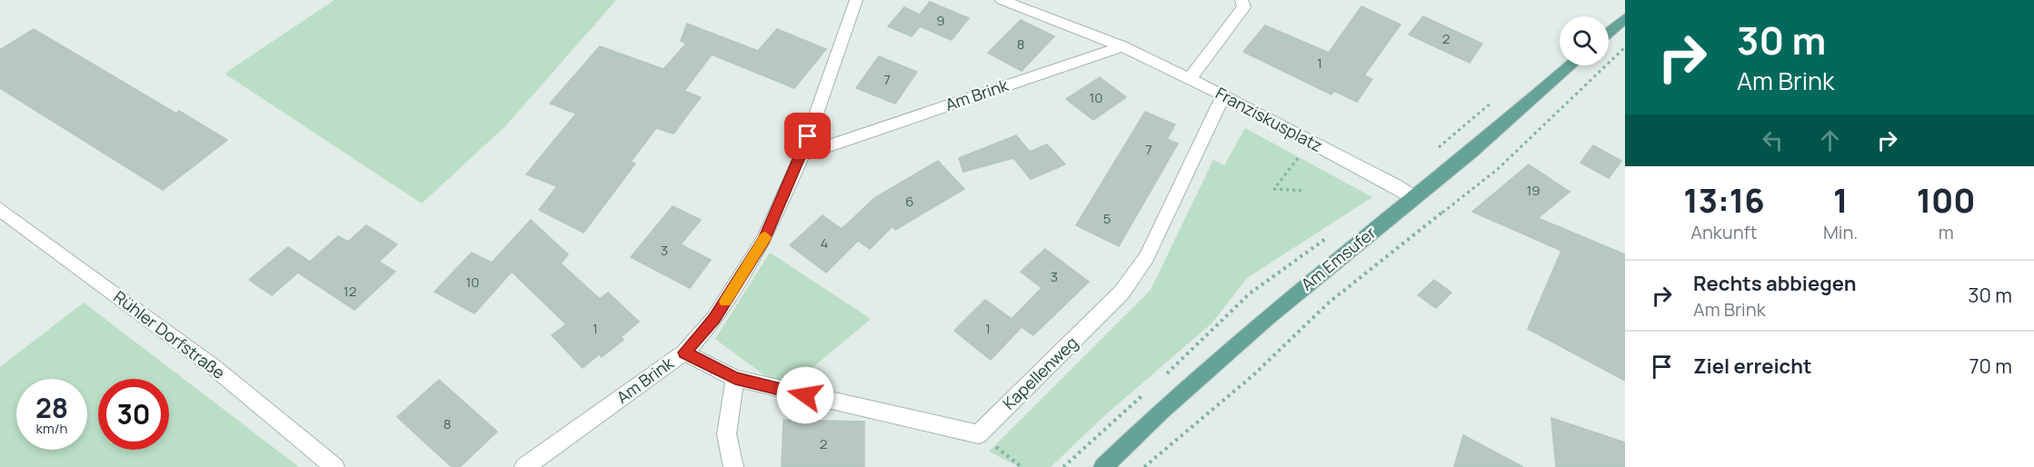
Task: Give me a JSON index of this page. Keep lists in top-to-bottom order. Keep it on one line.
{"streets":{"main road":["Am Emsufer"],"street":["Am Brink","Franziskusplatz","Rühler Dorfstraße","Kapellenweg"]},"crossings":[["Am Brink","Franziskusplatz"],["Franziskusplatz","Am Emsufer"],["Franziskusplatz","Kapellenweg"]],"house_numbers":["9","2","8","1","7","10","7","19","6","5","4","3","3","10","12","1","1","8","2"],"page":{"turn":["30 m","Am Brink"],"eta":["13:16","Ankunft","1","Min.","100","m"],"list":[{"name":"Rechts abbiegen","note":"Am Brink","value":"30 m"},{"name":"Ziel erreicht","value":"70 m"}],"speed":"28 km/h","limit":"30"}}
